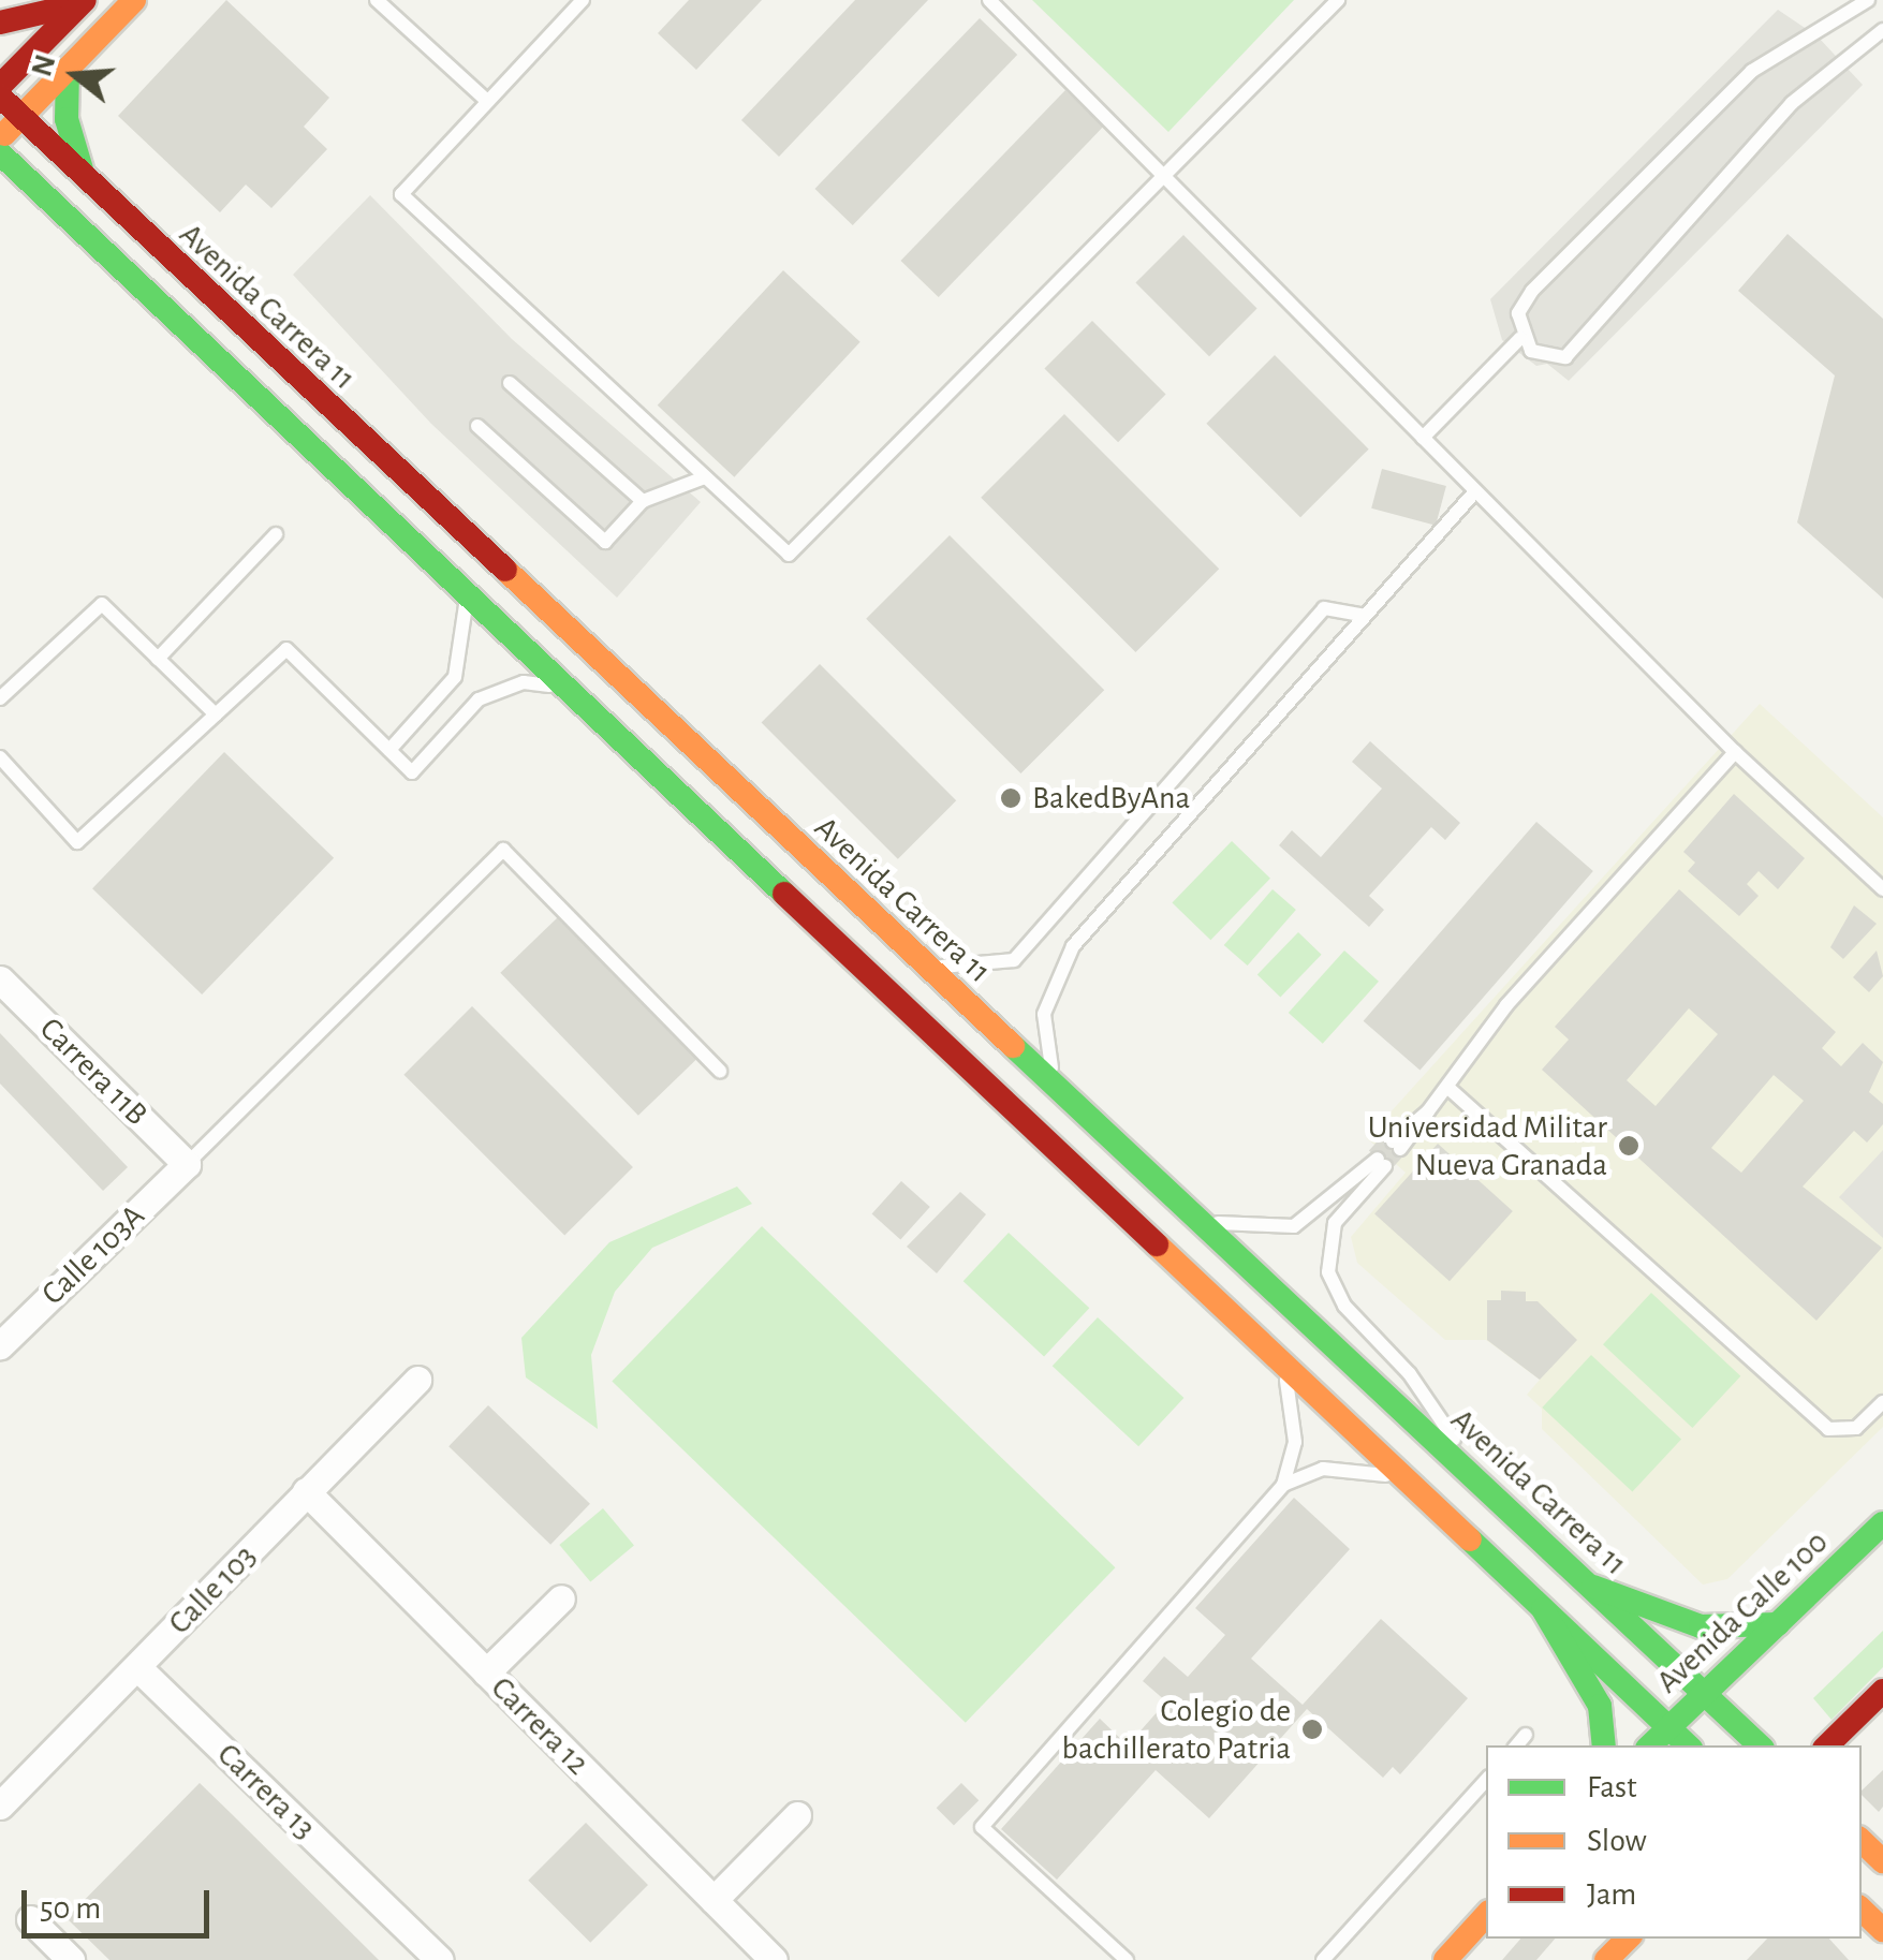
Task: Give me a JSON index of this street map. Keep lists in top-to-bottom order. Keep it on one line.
{"streets":{"main road":["Avenida Carrera 11","Avenida Calle 100"],"street":["Carrera 11B","Calle 103A","Calle 103","Carrera 12","Carrera 13"]},"crossings":[["Avenida Carrera 11","Avenida Calle 100"],["Carrera 11B","Calle 103A"],["Calle 103","Carrera 12"],["Calle 103","Carrera 13"]],"places":["BakedByAna","Universidad Militar Nueva Granada","Colegio de bachillerato Patria"],"legend":["Fast","Slow","Jam"],"scale_bar":"50 m","north":"left"}
